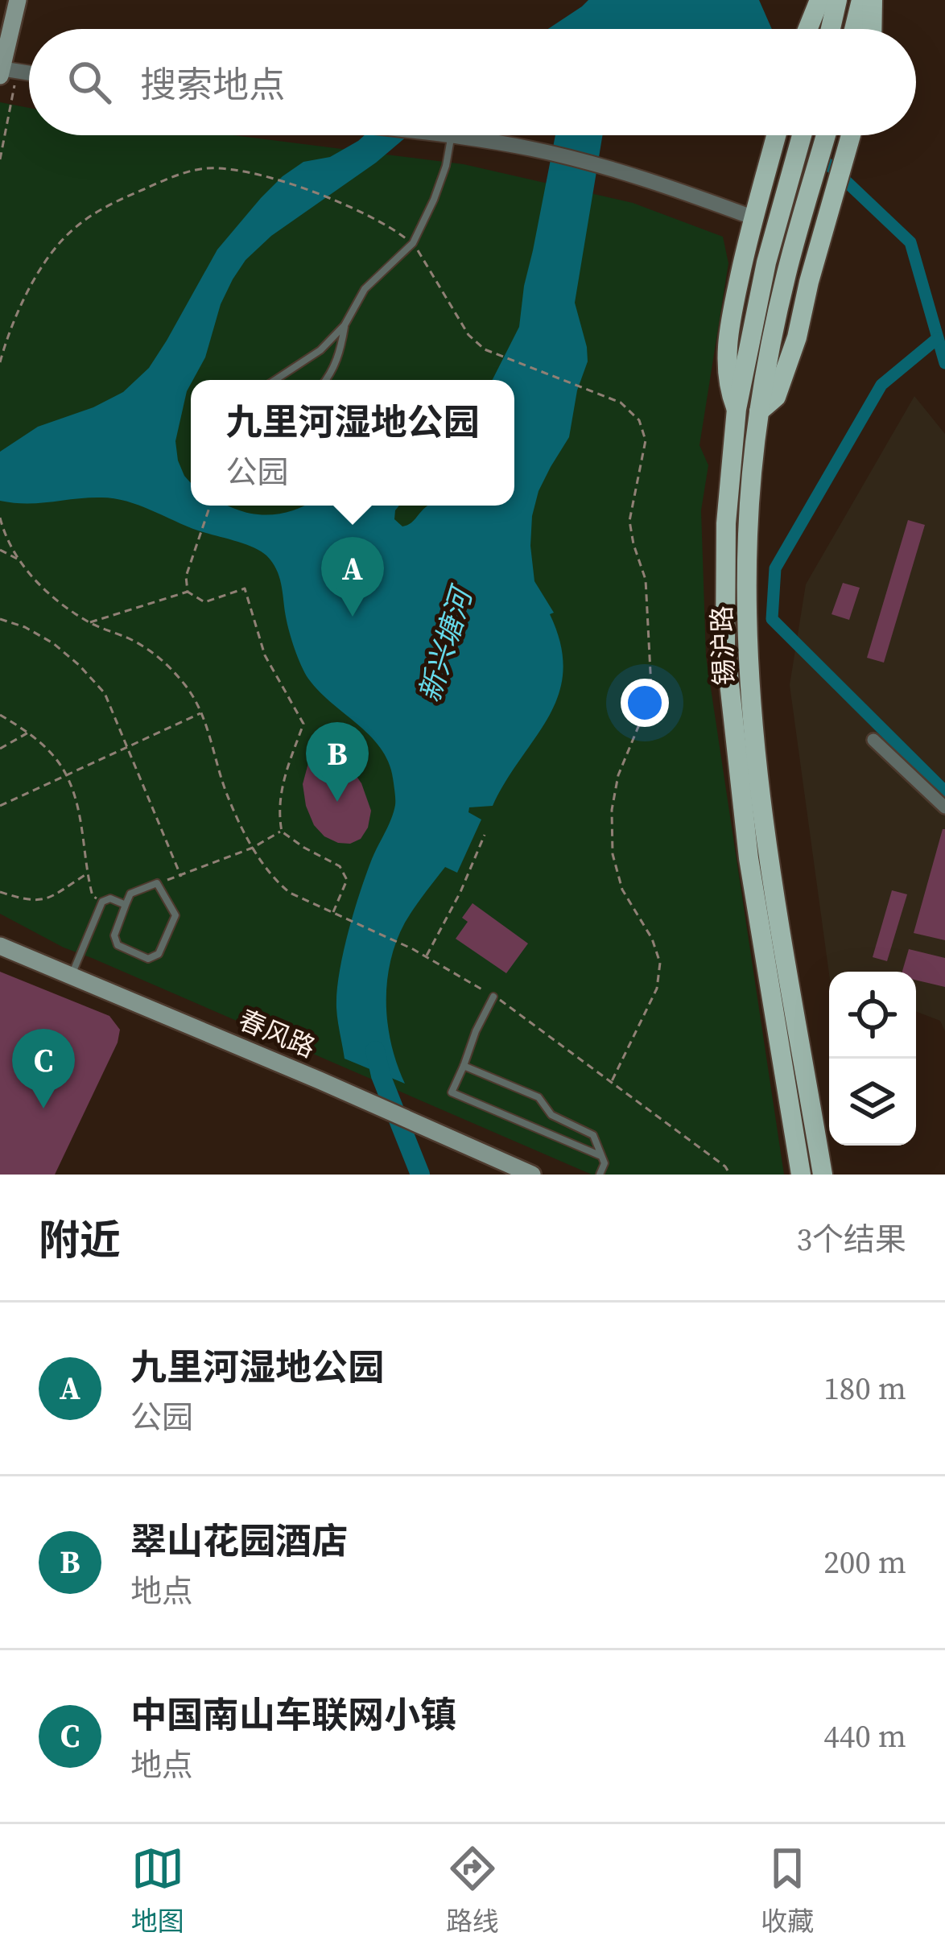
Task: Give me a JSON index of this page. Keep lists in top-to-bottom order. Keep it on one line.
{"streets":{"main road":["锡沪路","春风路"]},"water":["新兴塘河"],"page":{"search":"搜索地点","popup":["九里河湿地公园","公园"],"pins":["A","B","C"],"heading":["附近","3个结果"],"list":[{"mark":"A","name":"九里河湿地公园","note":"公园","value":"180 m"},{"mark":"B","name":"翠山花园酒店","note":"地点","value":"200 m"},{"mark":"C","name":"中国南山车联网小镇","note":"地点","value":"440 m"}],"nav":["地图","路线","收藏"]}}
